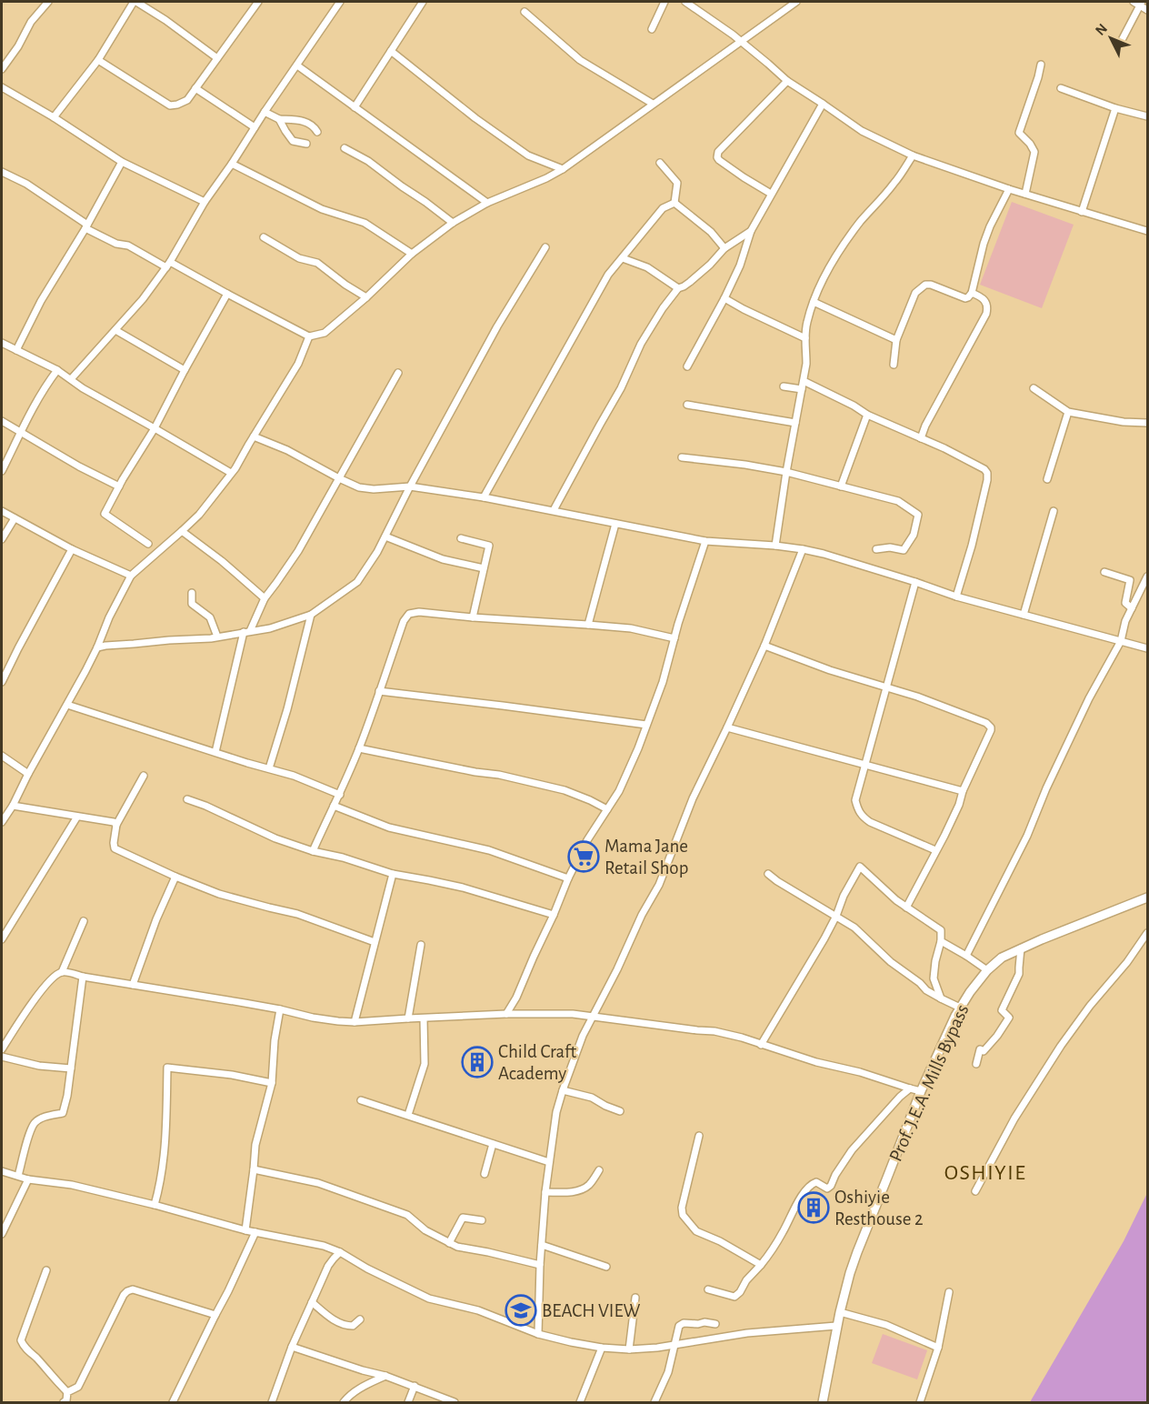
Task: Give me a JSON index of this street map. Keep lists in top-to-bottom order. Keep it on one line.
{"streets":{"street":["Prof. J.E.A. Mills Bypass"]},"districts":["OSHIYIE"],"places":{"supermarket":["Mama Jane Retail Shop"],"building":["Child Craft Academy","Oshiyie Resthouse 2"],"school or university":["BEACH VIEW"]},"north":"top left"}
